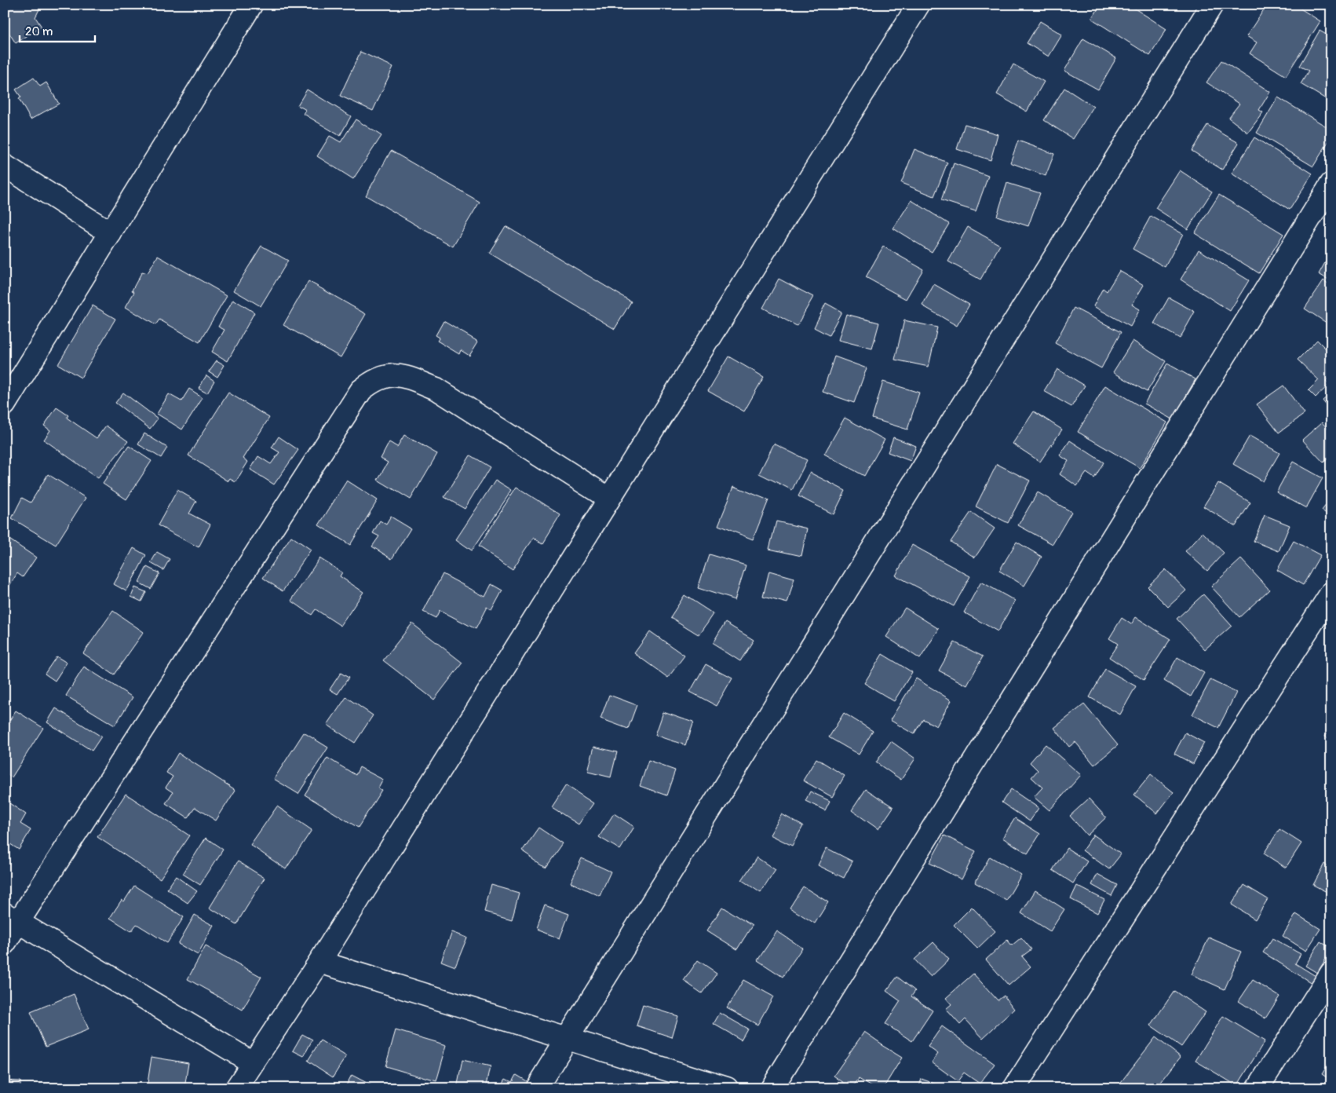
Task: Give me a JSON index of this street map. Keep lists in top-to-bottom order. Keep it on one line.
{"scale_bar":"20 m"}
